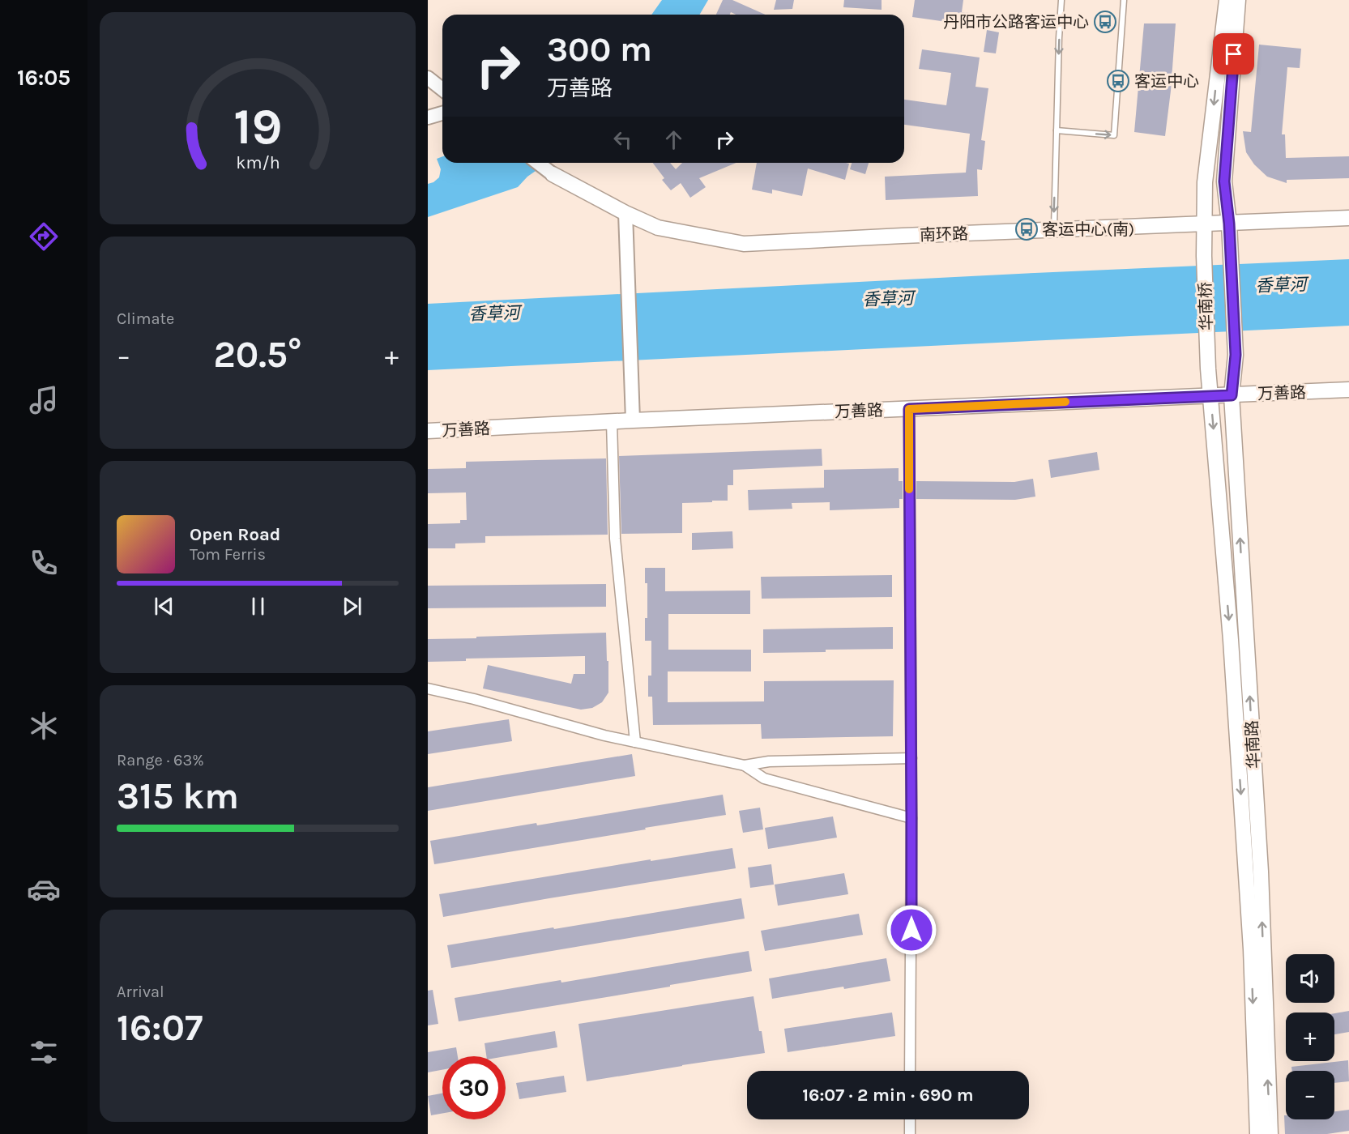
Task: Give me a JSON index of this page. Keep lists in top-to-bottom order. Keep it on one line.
{"streets":{"main road":["南环路","华南桥","万善路","华南路"]},"crossings":[["南环路","华南桥"],["华南桥","华南路"],["万善路","华南路"]],"water":["香草河"],"places":{"bus stop":["丹阳市公路客运中心","客运中心","客运中心(南)"]},"page":{"tabs":"16:05","turn":["300 m","万善路"],"tile":["Climate",["Range · 63%","315 km"],["Arrival","16:07"]],"heat":["−","20.5°","+"],"song":["Open Road","Tom Ferris"],"map_buttons":["+","−"],"limit":"30","trip":"16:07 · 2 min · 690 m","gauge":["19","km/h"]}}
